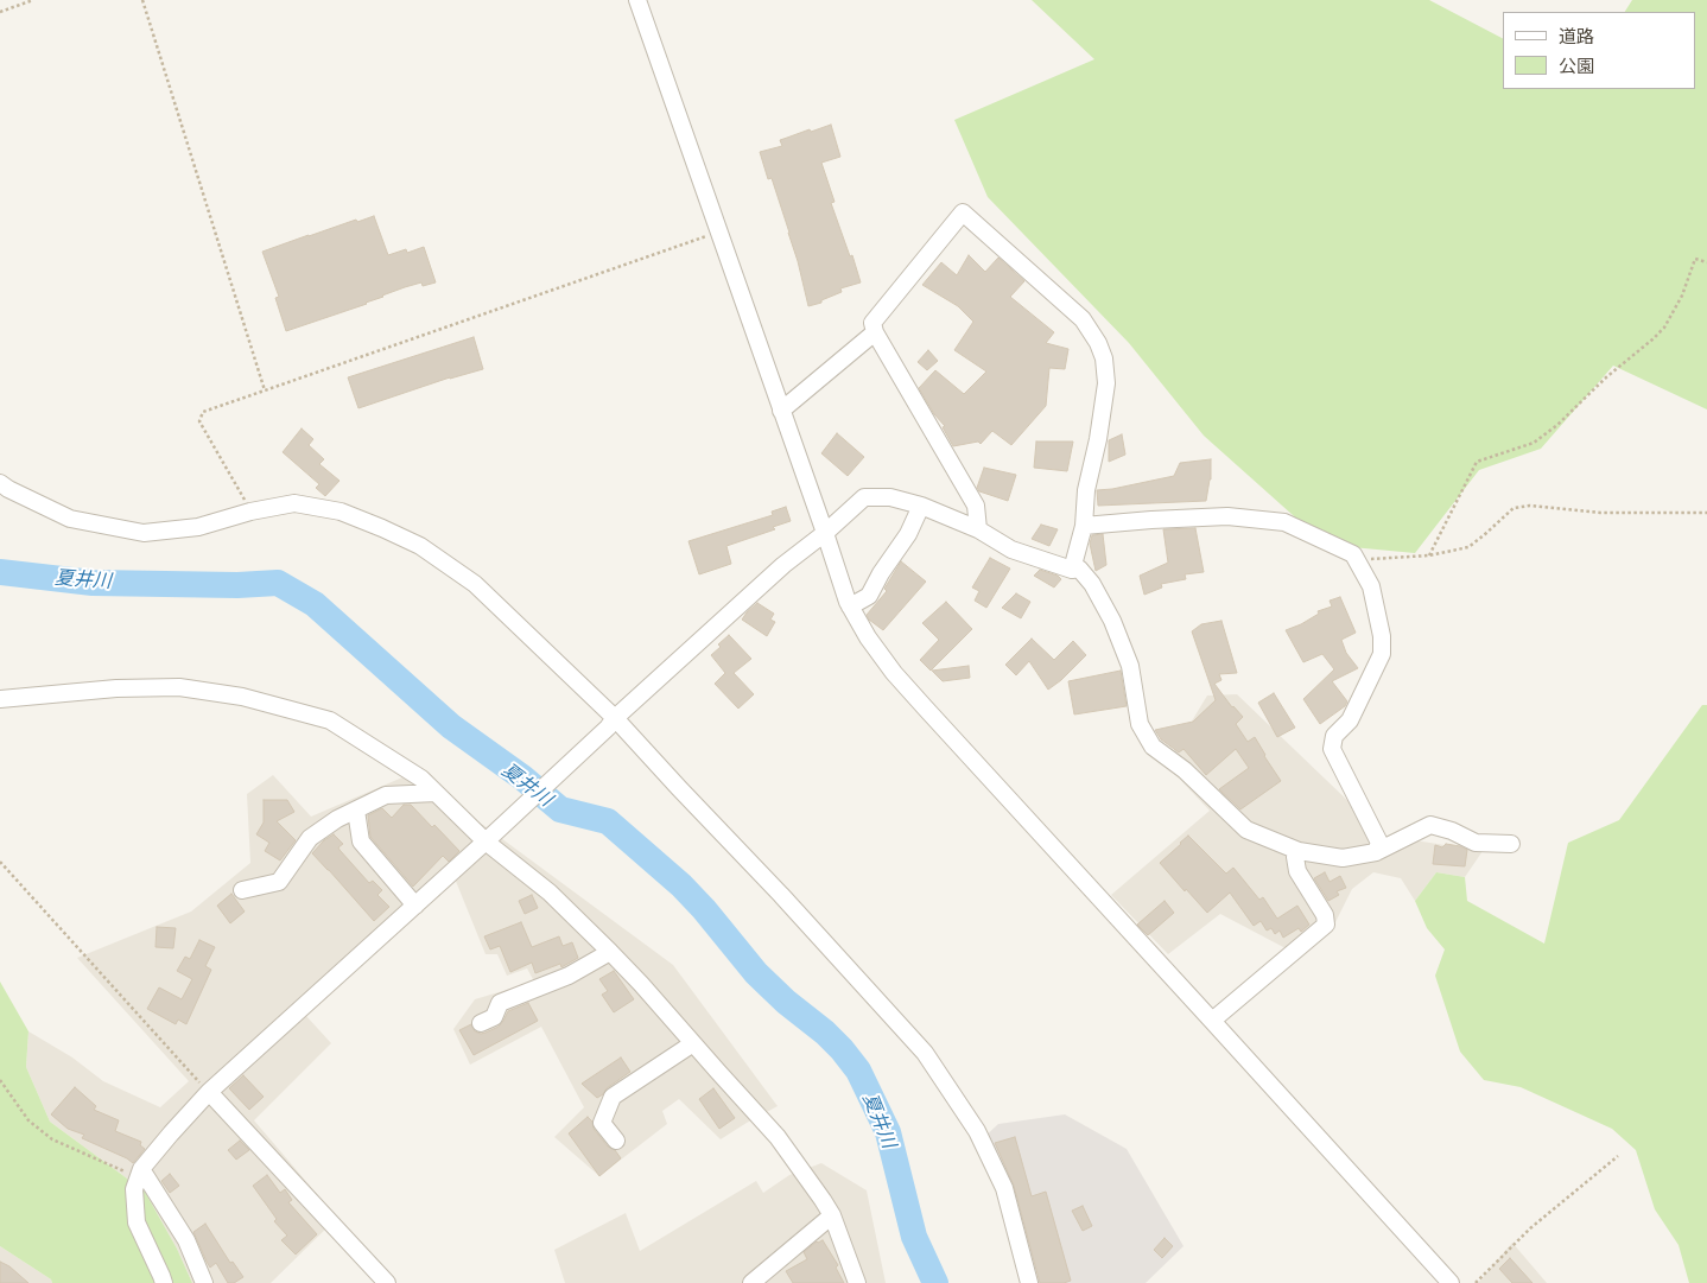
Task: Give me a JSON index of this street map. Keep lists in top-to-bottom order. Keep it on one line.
{"water":["夏井川"],"legend":["道路","公園"]}
